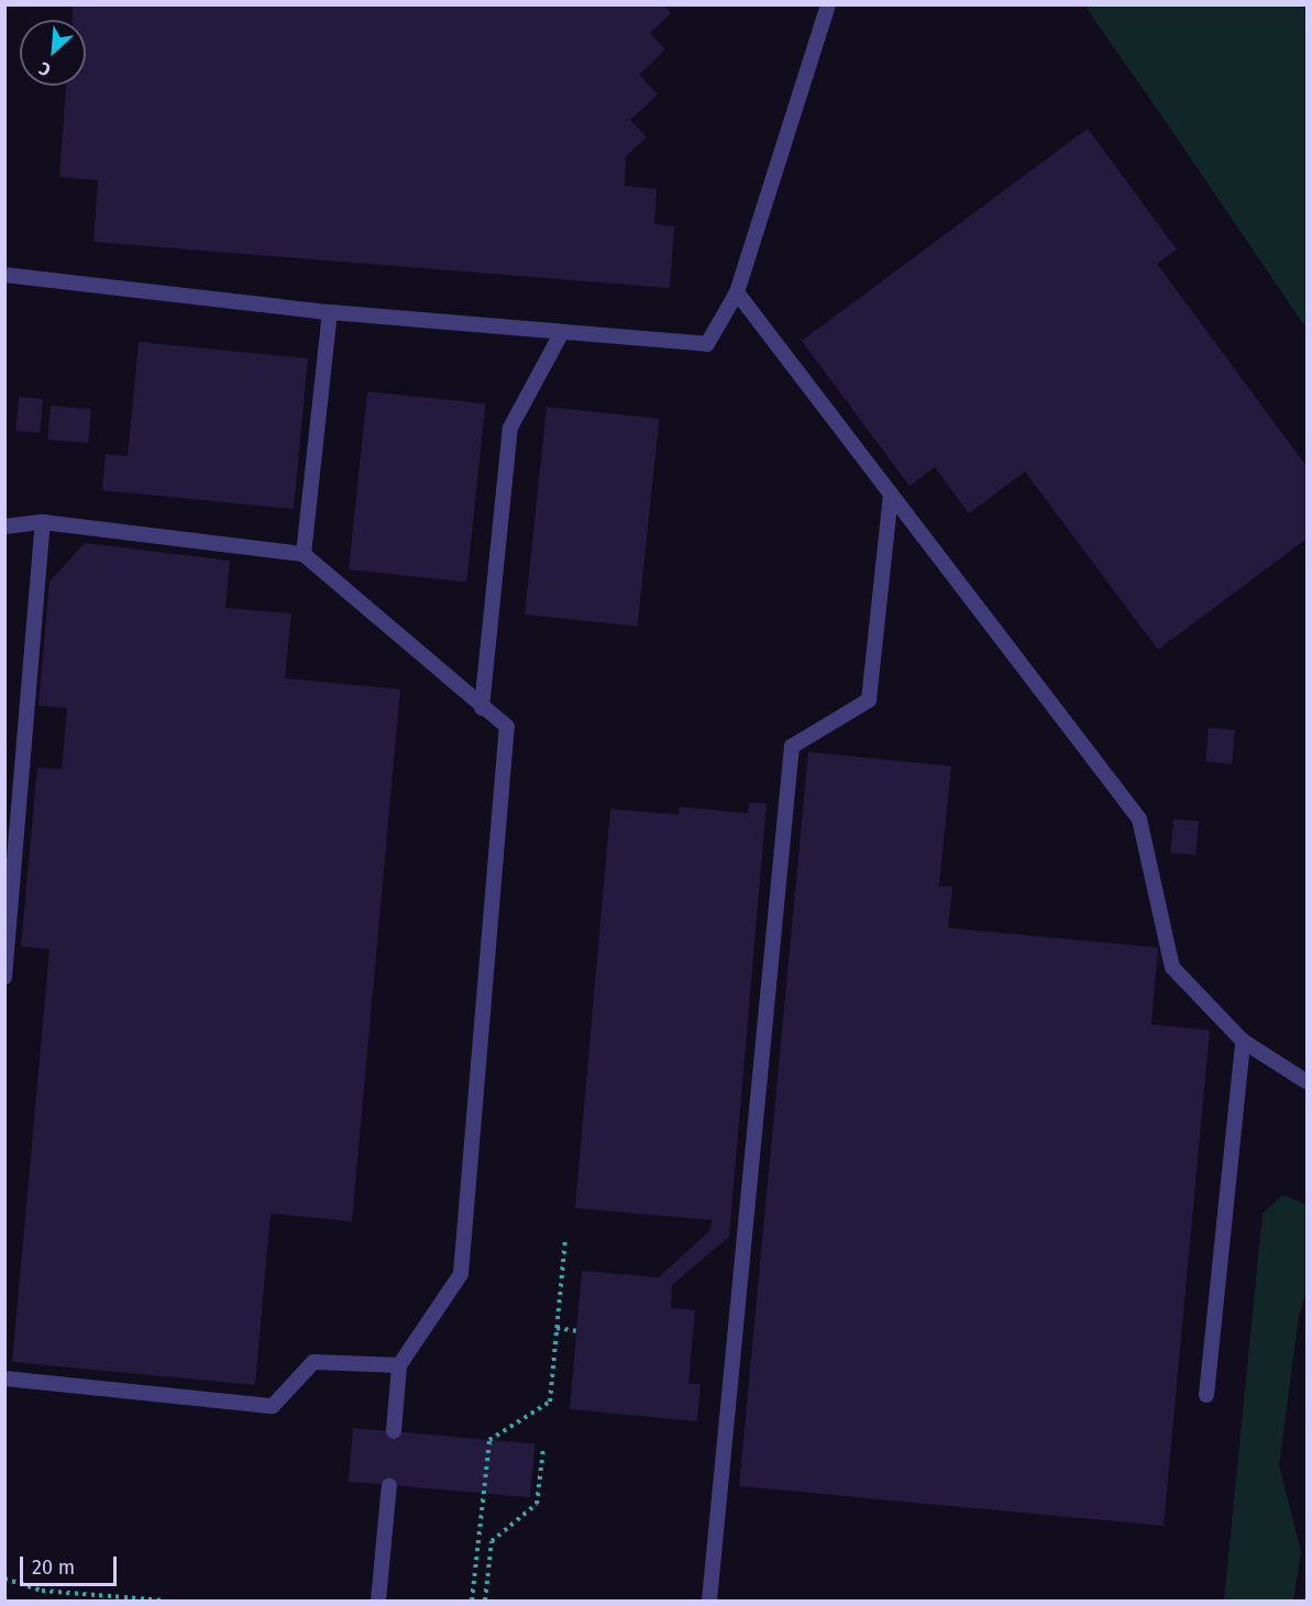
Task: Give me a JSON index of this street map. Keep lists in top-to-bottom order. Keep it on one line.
{"scale_bar":"20 m","north":"bottom left"}
